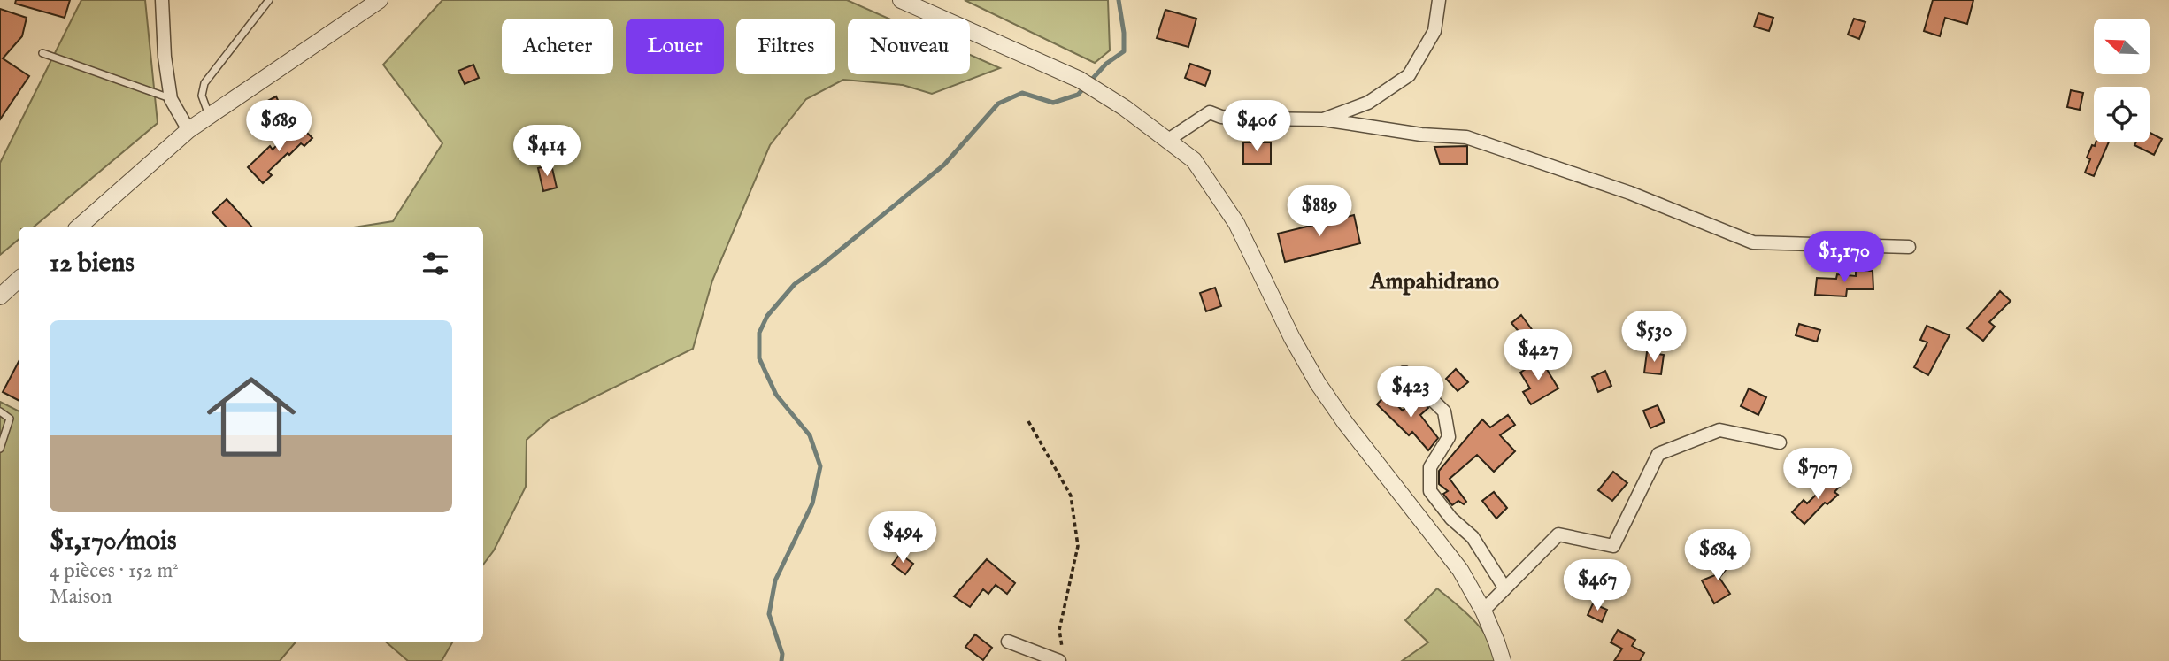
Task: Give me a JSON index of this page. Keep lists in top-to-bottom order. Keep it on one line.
{"districts":["Ampahidrano"],"north":"top left","page":{"chip":["Acheter","Louer","Filtres","Nouveau"],"price":["$689","$406","$414","$889","$1,170","$530","$427","$423","$707","$494","$684","$467"],"heading":"12 biens","list":[{"name":"$1,170/mois","note":"4 pièces · 152 m² · Maison"}]}}
